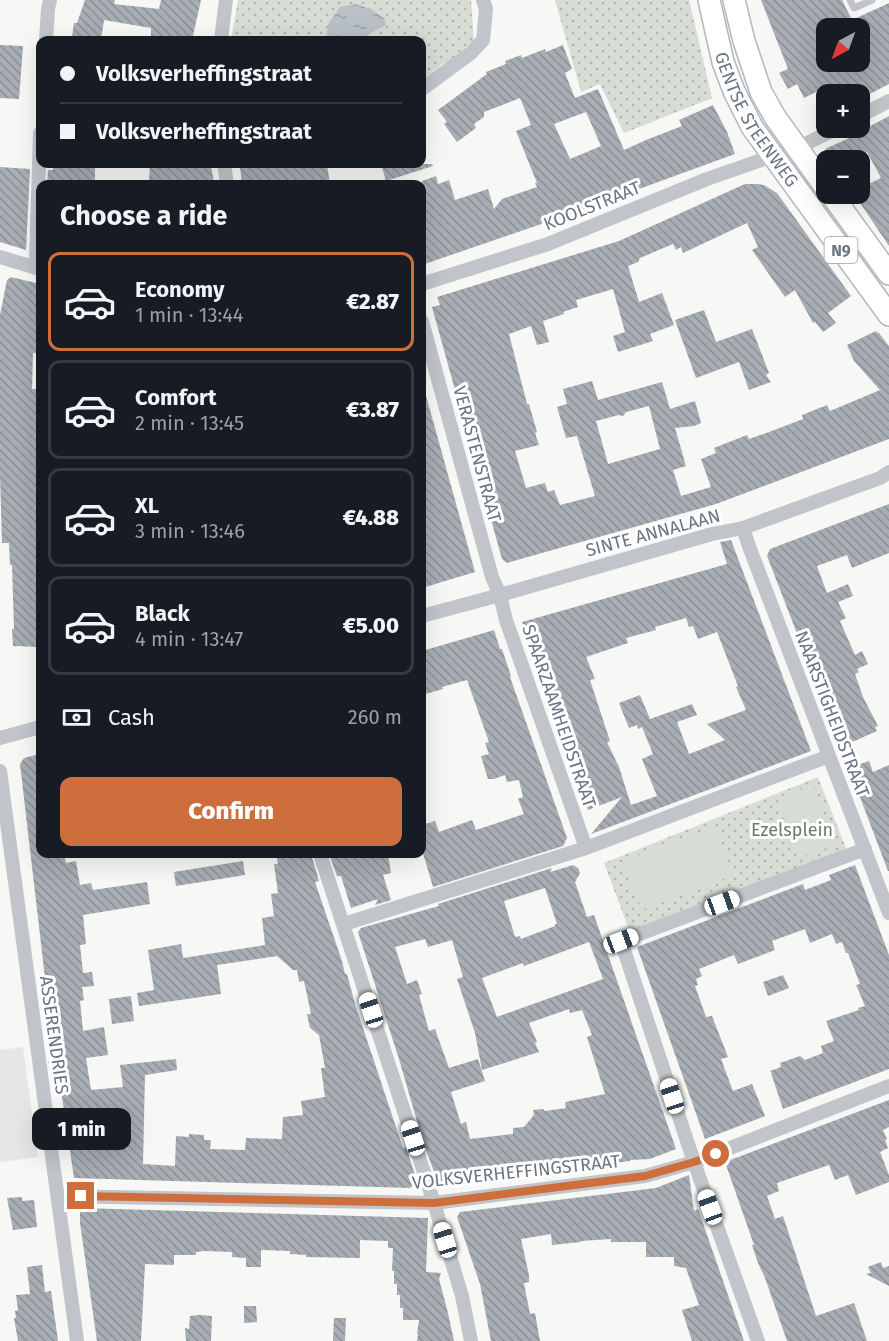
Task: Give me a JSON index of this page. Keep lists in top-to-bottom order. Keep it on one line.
{"streets":{"main road":["GENTSE STEENWEG","N9"],"street":["KOOLSTRAAT","VERASTENSTRAAT","SINTE ANNALAAN","NAARSTIGHEIDSTRAAT","SPAARZAAMHEIDSTRAAT","ASSERENDRIES","VOLKSVERHEFFINGSTRAAT"]},"crossings":[["GENTSE STEENWEG","KOOLSTRAAT"],["VERASTENSTRAAT","SINTE ANNALAAN"],["VERASTENSTRAAT","SPAARZAAMHEIDSTRAAT"],["SINTE ANNALAAN","NAARSTIGHEIDSTRAAT"],["SINTE ANNALAAN","SPAARZAAMHEIDSTRAAT"],["ASSERENDRIES","VOLKSVERHEFFINGSTRAAT"]],"parks":["Ezelsplein"],"north":"bottom left","page":{"map_buttons":["+","−"],"banner":["Volksverheffingstraat","Volksverheffingstraat"],"heading":"Choose a ride","list":[{"name":"Economy","note":"1 min · 13:44","value":"€2.87"},{"name":"Comfort","note":"2 min · 13:45","value":"€3.87"},{"name":"XL","note":"3 min · 13:46","value":"€4.88"},{"name":"Black","note":"4 min · 13:47","value":"€5.00"}],"pay":["Cash","260 m"],"buttons":"Confirm","bubble":"1 min"}}
